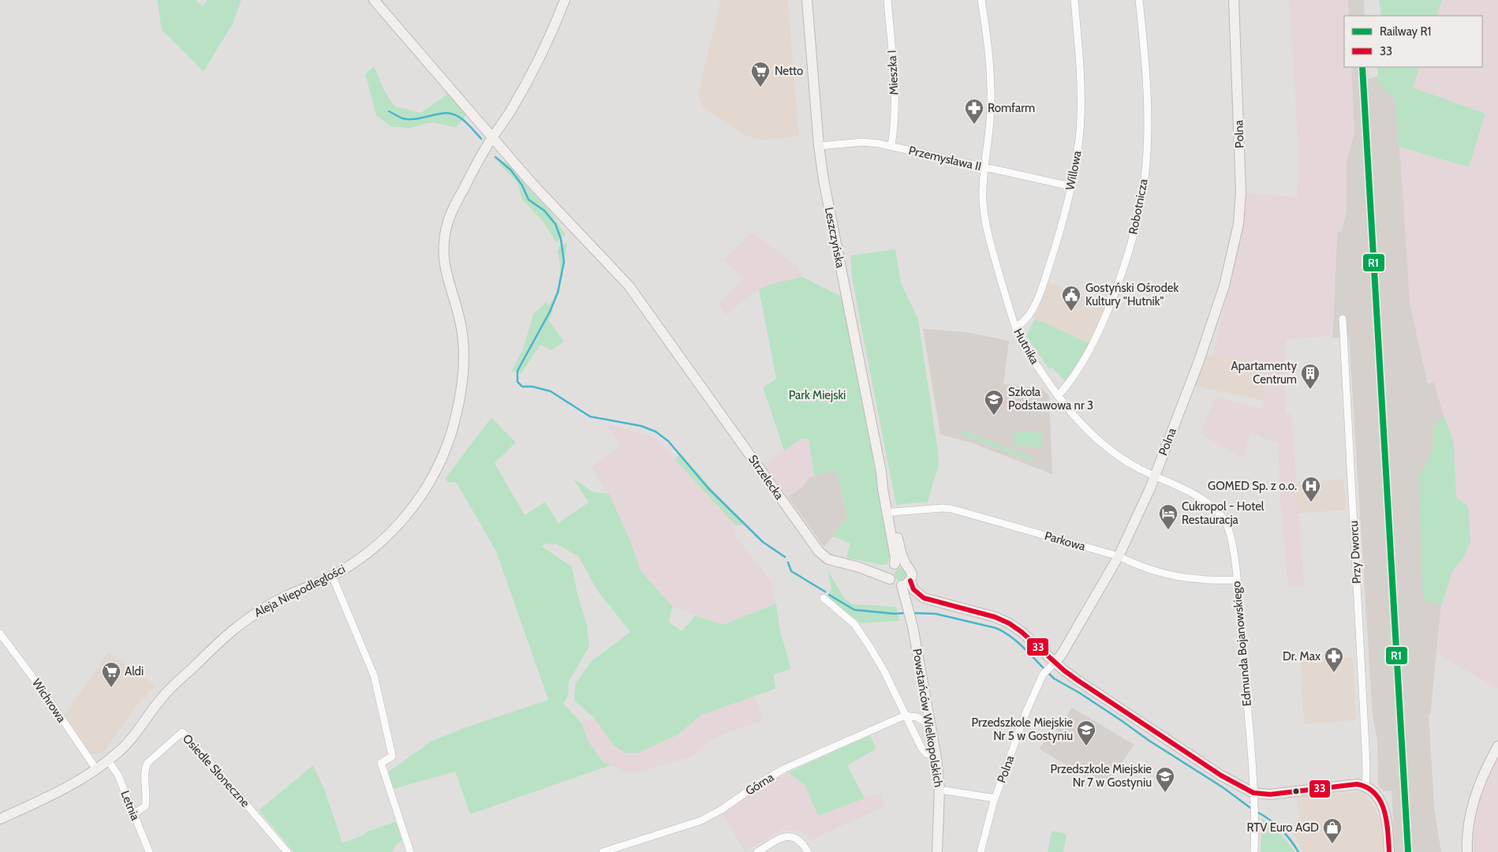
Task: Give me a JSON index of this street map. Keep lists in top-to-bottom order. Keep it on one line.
{"streets":{"street":["Mieszka I","Polna","Przemysława II","Willowa","Robotnicza","Leszczyńska","Hutnika","Strzelecka","Parkowa","Przy Dworcu","Aleja Niepodległości","Edmunda Bojanowskiego","Wichrowa","Powstańców Wielkopolskich","Osiedle Słoneczne","Górna","Letnia"]},"crossings":[["Mieszka I","Przemysława II"],["Polna","Hutnika"],["Polna","Parkowa"],["Polna","Edmunda Bojanowskiego"],["Przemysława II","Willowa"],["Przemysława II","Leszczyńska"],["Przemysława II","Hutnika"],["Willowa","Hutnika"],["Robotnicza","Hutnika"],["Leszczyńska","Strzelecka"],["Leszczyńska","Parkowa"],["Leszczyńska","Powstańców Wielkopolskich"],["Hutnika","Edmunda Bojanowskiego"],["Strzelecka","Aleja Niepodległości"],["Strzelecka","Powstańców Wielkopolskich"],["Parkowa","Edmunda Bojanowskiego"],["Aleja Niepodległości","Wichrowa"],["Aleja Niepodległości","Letnia"],["Osiedle Słoneczne","Letnia"]],"parks":["Park Miejski"],"places":{"supermarket":["Netto","Aldi"],"pharmacy":["Romfarm","Dr. Max"],"public building":["Gostyński Ośrodek Kultury \"Hutnik\""],"building":["Apartamenty Centrum"],"school or university":["Szkoła Podstawowa nr 3","Przedszkole Miejskie Nr 5 w Gostyniu","Przedszkole Miejskie Nr 7 w Gostyniu"],"hospital":["GOMED Sp. z o.o."],"hotel":["Cukropol - Hotel Restauracja"],"shop":["RTV Euro AGD"]},"lines":["rail line R1","transit line 33"],"legend":["Railway R1","33"]}
